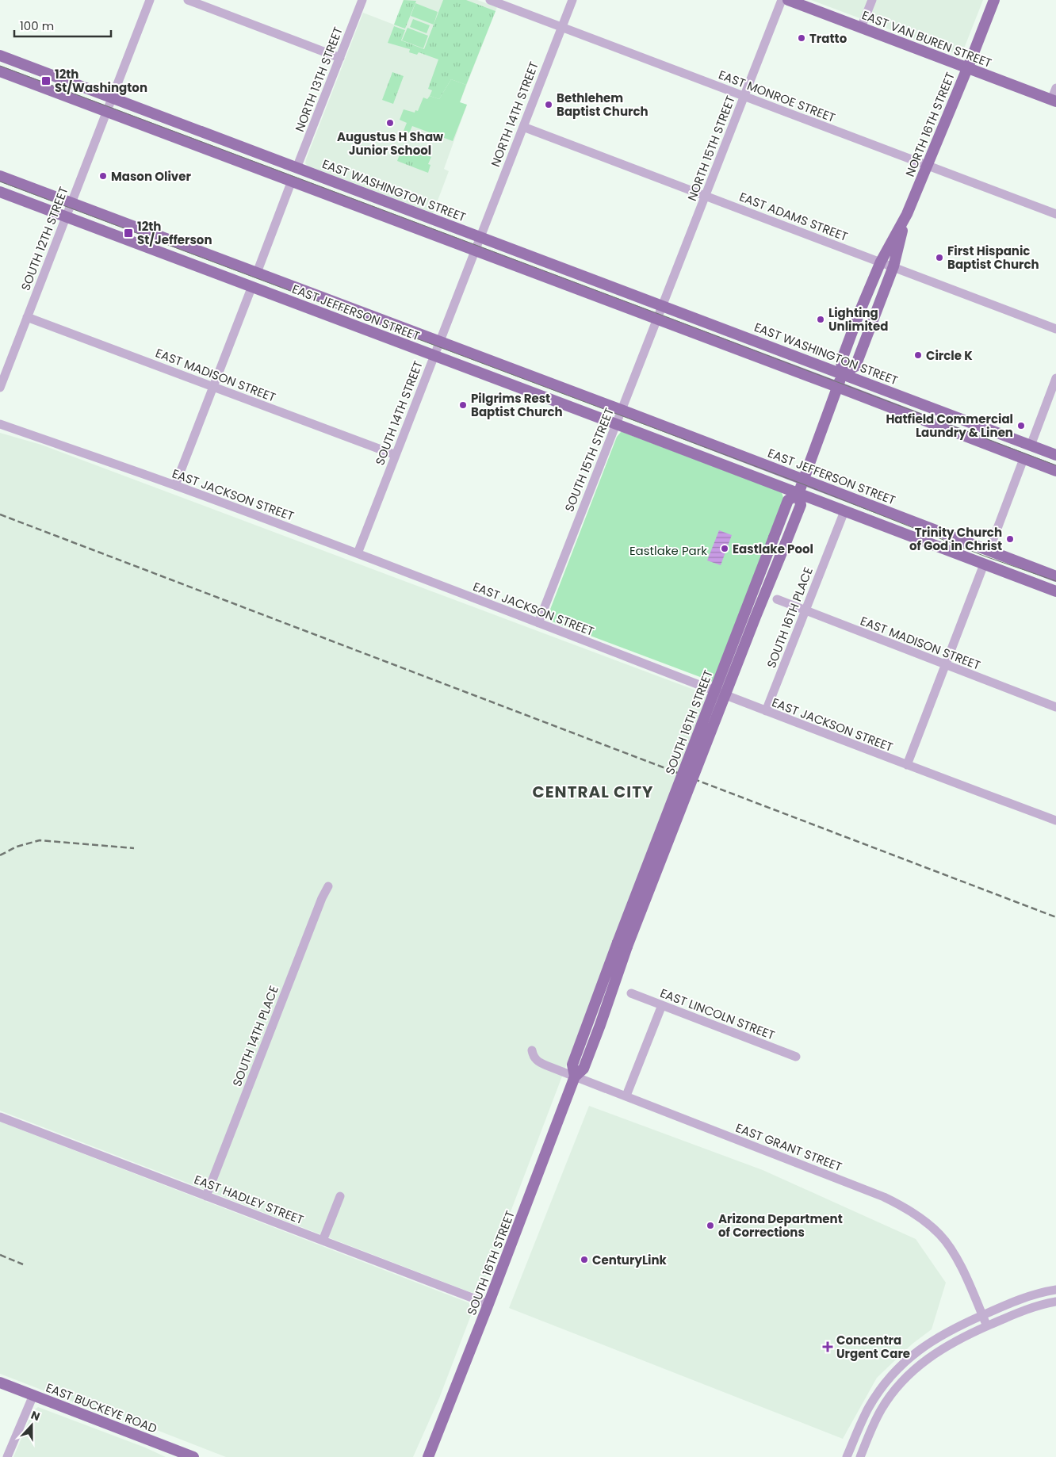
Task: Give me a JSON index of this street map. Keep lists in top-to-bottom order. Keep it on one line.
{"streets":{"main road":["EAST VAN BUREN STREET","NORTH 16TH STREET","EAST WASHINGTON STREET","EAST JEFFERSON STREET","SOUTH 16TH STREET","EAST BUCKEYE ROAD"],"street":["NORTH 13TH STREET","EAST MONROE STREET","NORTH 14TH STREET","NORTH 15TH STREET","EAST ADAMS STREET","SOUTH 12TH STREET","EAST MADISON STREET","SOUTH 14TH STREET","SOUTH 15TH STREET","EAST JACKSON STREET","SOUTH 16TH PLACE","EAST LINCOLN STREET","SOUTH 14TH PLACE","EAST GRANT STREET","EAST HADLEY STREET"]},"crossings":[["EAST VAN BUREN STREET","NORTH 16TH STREET"],["NORTH 13TH STREET","EAST WASHINGTON STREET"],["EAST MONROE STREET","NORTH 14TH STREET"],["EAST MONROE STREET","NORTH 16TH STREET"],["EAST MONROE STREET","NORTH 15TH STREET"],["NORTH 14TH STREET","EAST WASHINGTON STREET"],["NORTH 14TH STREET","EAST ADAMS STREET"],["NORTH 14TH STREET","SOUTH 14TH STREET"],["NORTH 16TH STREET","EAST WASHINGTON STREET"],["NORTH 16TH STREET","EAST ADAMS STREET"],["NORTH 16TH STREET","SOUTH 16TH STREET"],["NORTH 15TH STREET","EAST WASHINGTON STREET"],["NORTH 15TH STREET","EAST ADAMS STREET"],["NORTH 15TH STREET","SOUTH 15TH STREET"],["EAST WASHINGTON STREET","SOUTH 12TH STREET"],["EAST WASHINGTON STREET","SOUTH 14TH STREET"],["EAST WASHINGTON STREET","SOUTH 15TH STREET"],["EAST WASHINGTON STREET","SOUTH 16TH STREET"],["SOUTH 12TH STREET","EAST JEFFERSON STREET"],["SOUTH 12TH STREET","EAST MADISON STREET"],["EAST JEFFERSON STREET","SOUTH 14TH STREET"],["EAST JEFFERSON STREET","SOUTH 15TH STREET"],["EAST JEFFERSON STREET","SOUTH 16TH PLACE"],["EAST JEFFERSON STREET","SOUTH 16TH STREET"],["EAST MADISON STREET","SOUTH 14TH STREET"],["EAST MADISON STREET","SOUTH 16TH PLACE"],["SOUTH 14TH STREET","EAST JACKSON STREET"],["SOUTH 15TH STREET","EAST JACKSON STREET"],["EAST JACKSON STREET","SOUTH 16TH PLACE"],["SOUTH 16TH STREET","EAST GRANT STREET"],["SOUTH 16TH STREET","EAST HADLEY STREET"],["SOUTH 14TH PLACE","EAST HADLEY STREET"]],"districts":["CENTRAL CITY"],"parks":["Eastlake Park"],"places":{"other":["Tratto","Bethlehem Baptist Church","Augustus H Shaw Junior School","Mason Oliver","First Hispanic Baptist Church","Lighting Unlimited","Circle K","Pilgrims Rest Baptist Church","Hatfield Commercial Laundry & Linen","Trinity Church of God in Christ","Eastlake Pool","Arizona Department of Corrections","CenturyLink"],"transit":["12th St/Washington","12th St/Jefferson"],"health":["Concentra Urgent Care"]},"scale_bar":"100 m","north":"top"}
